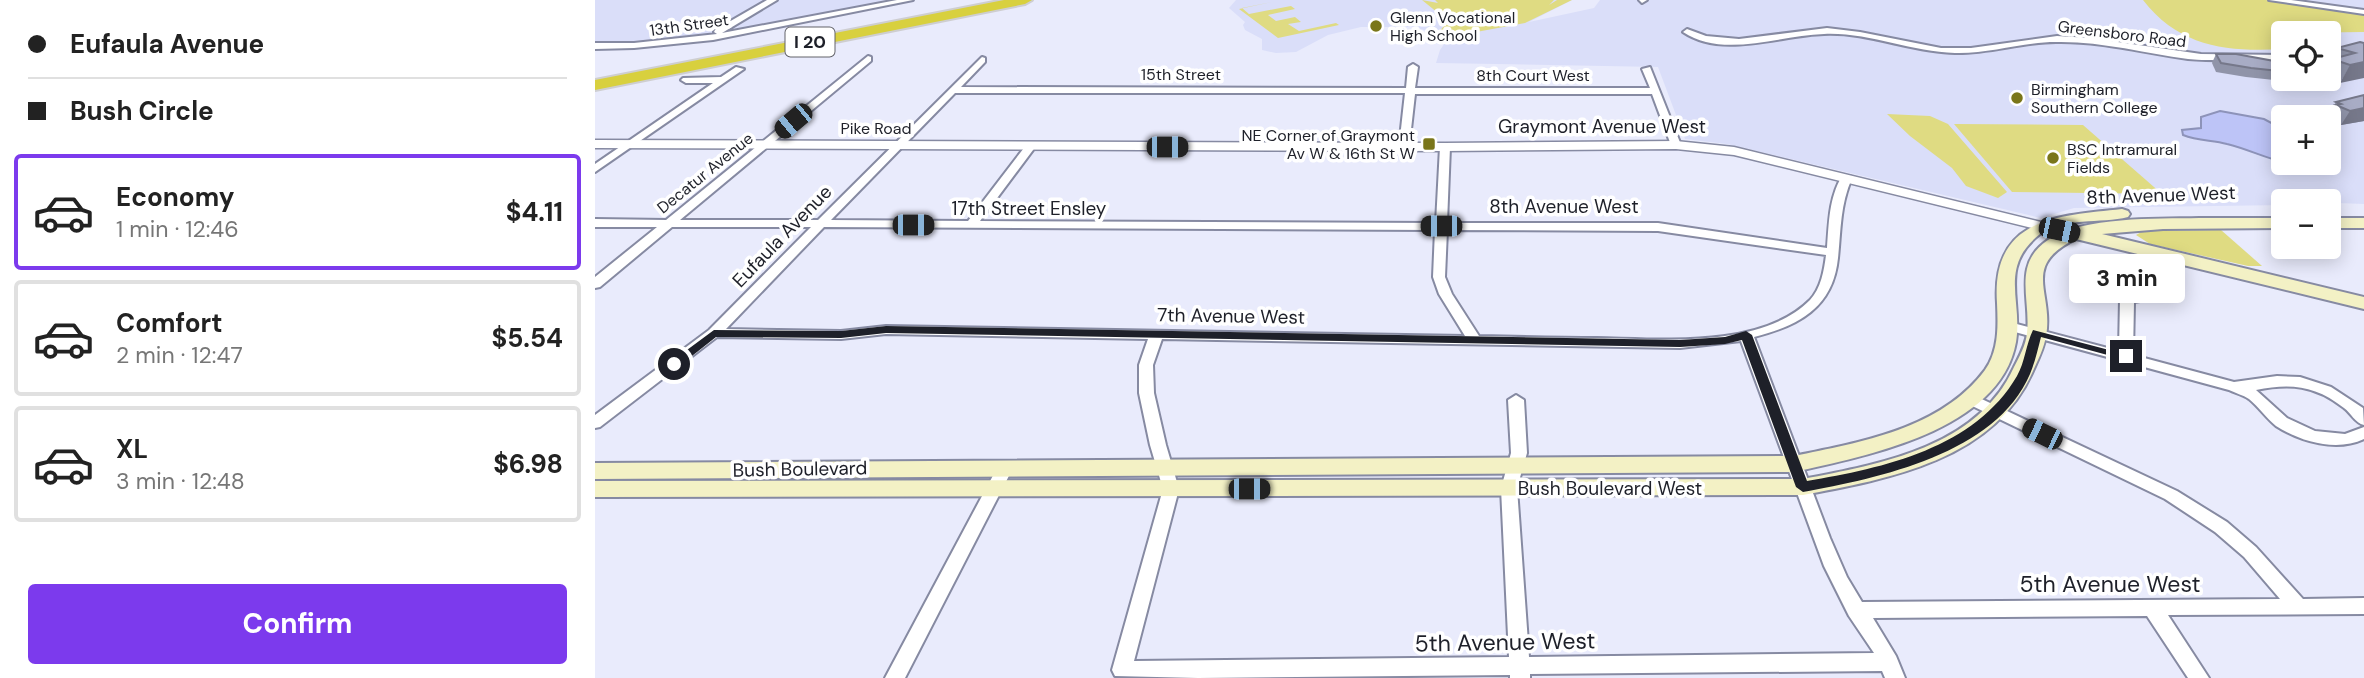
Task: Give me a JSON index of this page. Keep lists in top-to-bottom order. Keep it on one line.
{"streets":{"highway":["I 20"],"main road":["Graymont Avenue West","8th Avenue West","Bush Boulevard","Bush Boulevard West"],"street":["13th Street","Greensboro Road","15th Street","8th Court West","Pike Road","Decatur Avenue","17th Street Ensley","Eufaula Avenue","7th Avenue West","5th Avenue West"]},"crossings":[["15th Street","8th Court West"],["15th Street","Eufaula Avenue"],["Graymont Avenue West","Pike Road"],["Graymont Avenue West","8th Avenue West"],["Graymont Avenue West","7th Avenue West"],["Graymont Avenue West","Bush Boulevard West"],["Pike Road","Decatur Avenue"],["Pike Road","Eufaula Avenue"],["Decatur Avenue","17th Street Ensley"],["8th Avenue West","17th Street Ensley"],["8th Avenue West","7th Avenue West"],["8th Avenue West","Bush Boulevard West"],["17th Street Ensley","Eufaula Avenue"],["Eufaula Avenue","7th Avenue West"],["Bush Boulevard","Bush Boulevard West"],["Bush Boulevard West","5th Avenue West"]],"places":{"other":["Glenn Vocational High School","Birmingham Southern College","BSC Intramural Fields"],"transit":["NE Corner of Graymont Av W & 16th St W"]},"page":{"banner":["Eufaula Avenue","Bush Circle"],"map_buttons":["+","−"],"list":[{"name":"Economy","note":"1 min · 12:46","value":"$4.11"},{"name":"Comfort","note":"2 min · 12:47","value":"$5.54"},{"name":"XL","note":"3 min · 12:48","value":"$6.98"}],"bubble":"3 min","buttons":"Confirm"}}
